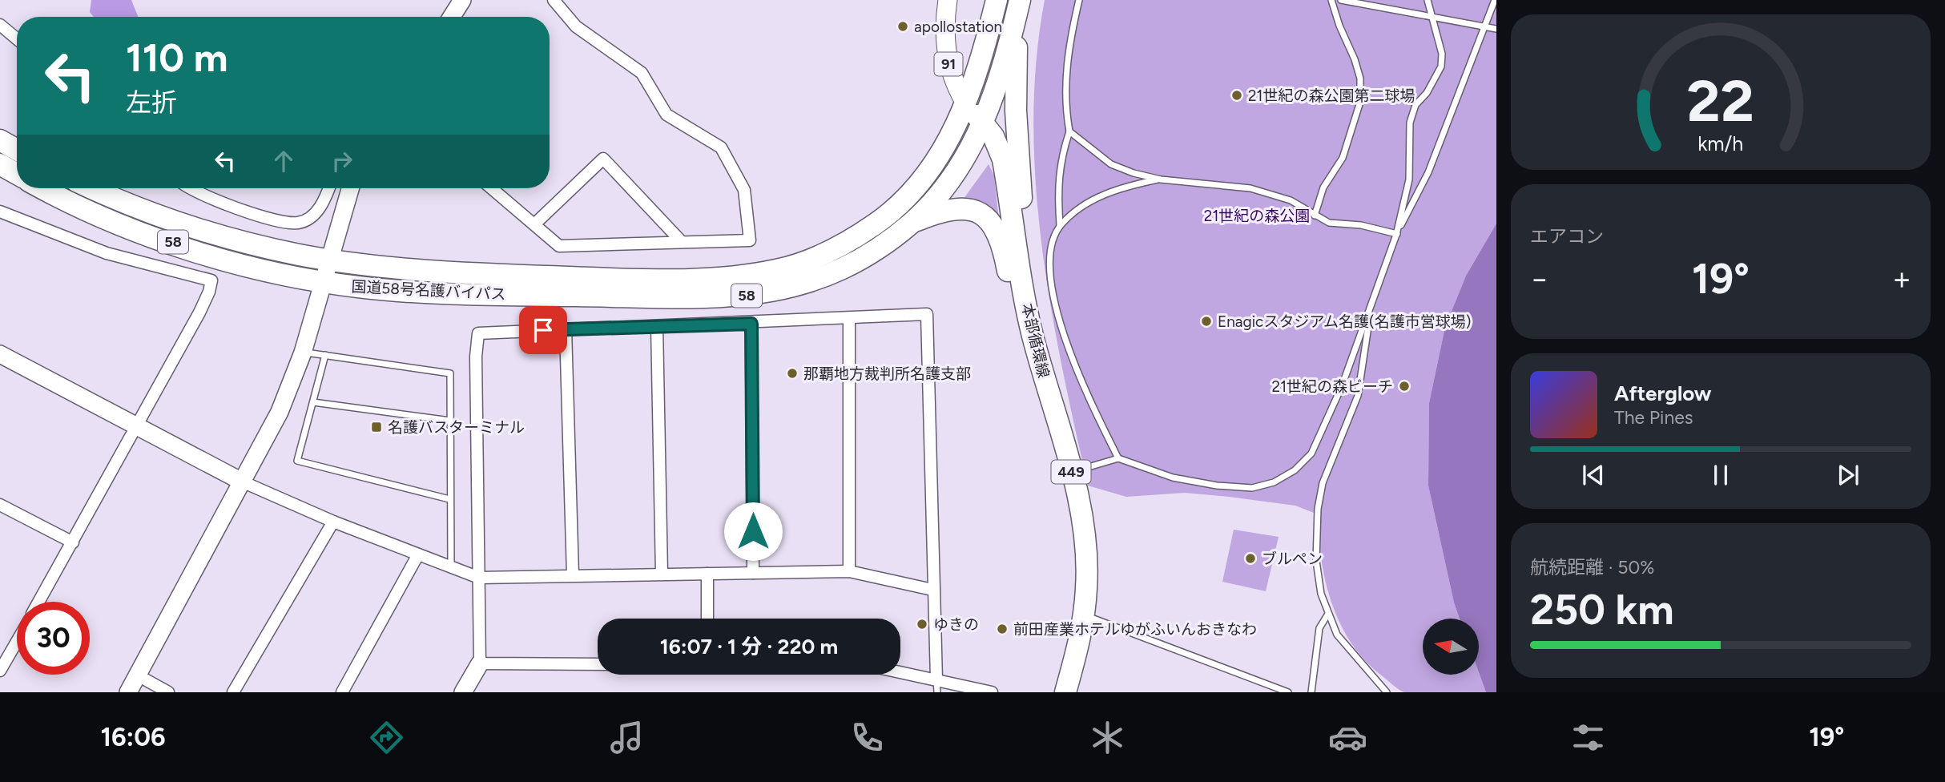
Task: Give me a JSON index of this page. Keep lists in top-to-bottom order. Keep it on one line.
{"streets":{"highway":["58","国道58号名護バイパス","本部循環線","449"],"main road":["91"]},"crossings":[["国道58号名護バイパス","本部循環線"]],"parks":["21世紀の森公園"],"places":{"other":["apollostation","21世紀の森公園第二球場","Enagicスタジアム名護(名護市営球場)","那覇地方裁判所名護支部","21世紀の森ビーチ","ブルペン","ゆきの","前田産業ホテルゆがふいんおきなわ"],"transit":["名護バスターミナル"]},"north":"left","page":{"turn":["110 m","左折"],"tile":["エアコン",["航続距離 · 50%","250 km"]],"heat":["−","19°","+"],"song":["Afterglow","The Pines"],"limit":"30","trip":"16:07 · 1 分 · 220 m","tabs":["16:06","19°"],"gauge":["22","km/h"]}}
